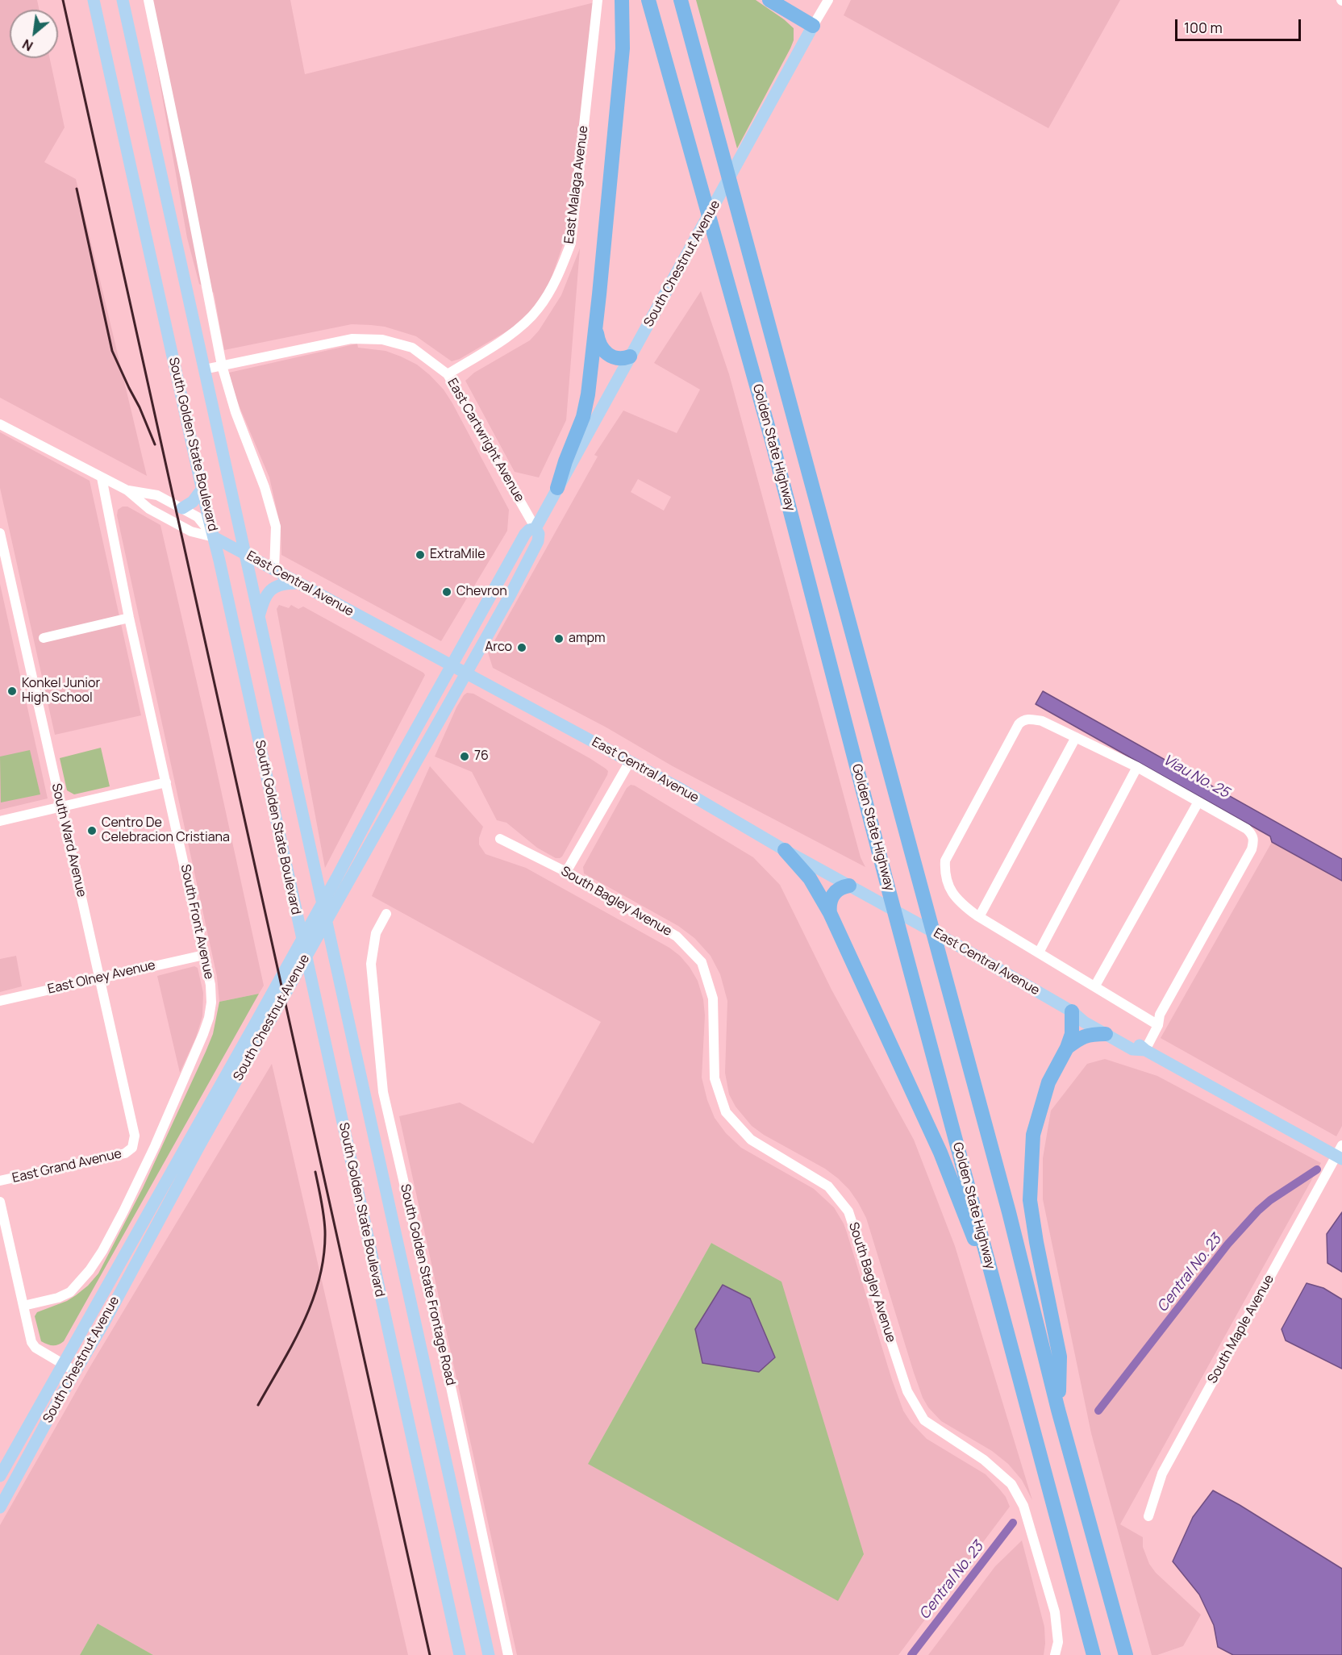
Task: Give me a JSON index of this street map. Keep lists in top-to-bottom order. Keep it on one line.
{"streets":{"highway":["Golden State Highway"],"main road":["South Chestnut Avenue","South Golden State Boulevard","East Central Avenue"],"street":["East Malaga Avenue","East Cartwright Avenue","South Ward Avenue","South Bagley Avenue","South Front Avenue","East Olney Avenue","East Grand Avenue","South Golden State Frontage Road","South Maple Avenue"]},"crossings":[["East Malaga Avenue","East Cartwright Avenue"],["South Chestnut Avenue","East Cartwright Avenue"],["South Chestnut Avenue","East Central Avenue"],["East Cartwright Avenue","South Golden State Boulevard"],["South Golden State Boulevard","East Central Avenue"],["East Central Avenue","South Front Avenue"],["East Central Avenue","South Maple Avenue"],["South Ward Avenue","East Olney Avenue"],["South Ward Avenue","East Grand Avenue"],["South Front Avenue","East Olney Avenue"]],"water":["Viau No. 25","Central No. 23"],"places":["ExtraMile","Chevron","ampm","Arco","Konkel Junior High School","76","Centro De Celebracion Cristiana"],"scale_bar":"100 m","north":"bottom left"}
